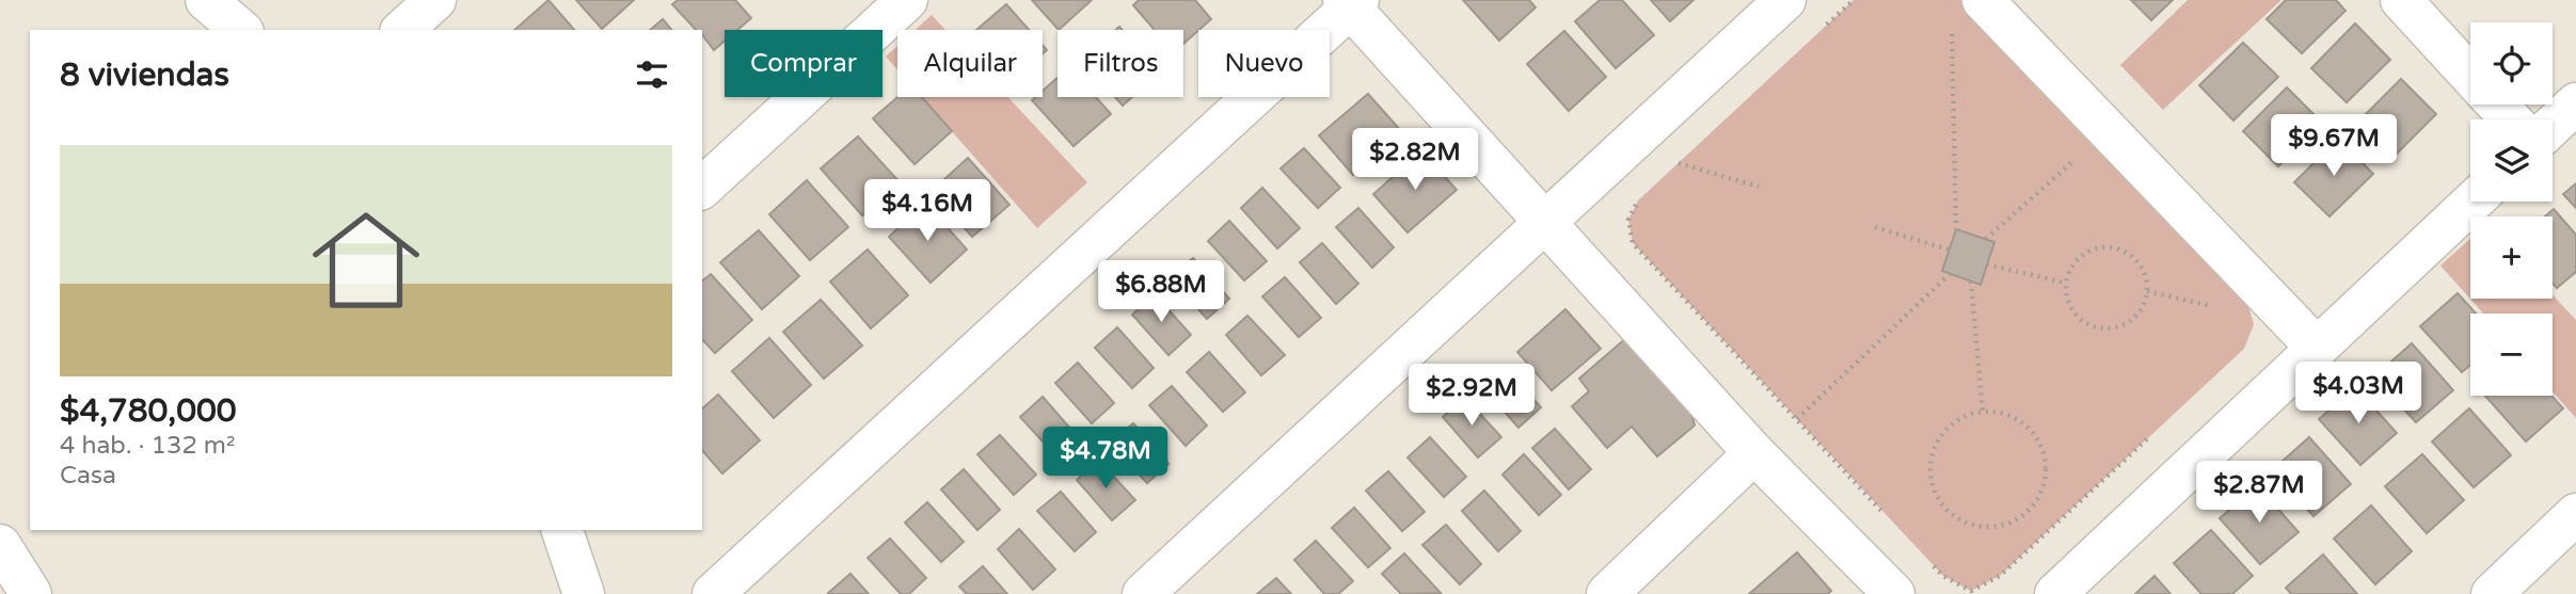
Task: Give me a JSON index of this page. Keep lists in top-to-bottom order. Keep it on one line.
{"page":{"map_buttons":["+","−"],"chip":["Comprar","Alquilar","Filtros","Nuevo"],"heading":"8 viviendas","price":["$9.67M","$2.82M","$4.16M","$6.88M","$4.03M","$2.92M","$4.78M","$2.87M"],"list":[{"name":"$4,780,000","note":"4 hab. · 132 m² · Casa"}]}}
